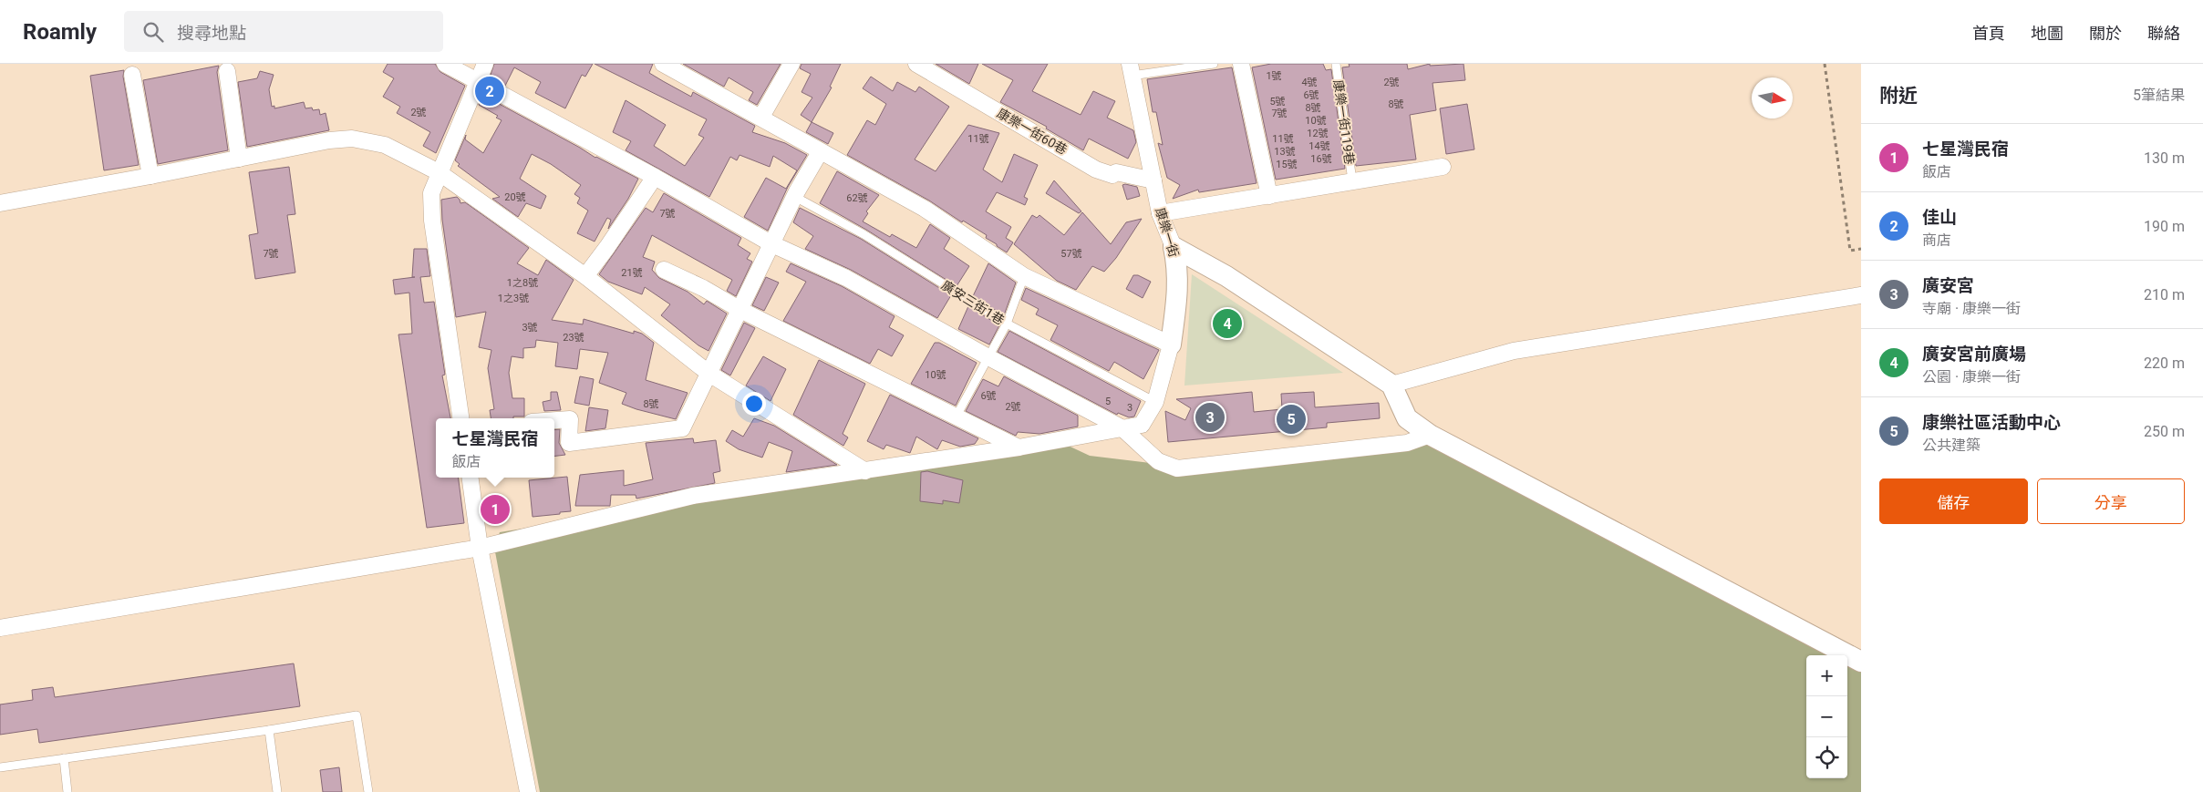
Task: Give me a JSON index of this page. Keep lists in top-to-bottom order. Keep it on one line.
{"streets":{"street":["康樂一街60巷","康樂一街"],"lane":["康樂一街119巷","廣安三街1巷"]},"crossings":[["康樂一街60巷","康樂一街"],["康樂一街","廣安三街1巷"]],"house_numbers":["1號","4號","2號","6號","5號","8號","8號","2號","7號","10號","12號","11號","11號","14號","13號","16號","15號","20號","62號","7號","7號","57號","21號","1之8號","1之3號","3號","23號","10號","6號","5","8號","2號","3"],"north":"right","page":{"header":"Roamly","search":"搜尋地點","nav":["首頁","地圖","關於","聯絡"],"heading":["附近","5筆結果"],"pins":["2","4","3","5","1"],"list":[{"mark":"1","name":"七星灣民宿","note":"飯店","value":"130 m"},{"mark":"2","name":"佳山","note":"商店","value":"190 m"},{"mark":"3","name":"廣安宮","note":"寺廟 · 康樂一街","value":"210 m"},{"mark":"4","name":"廣安宮前廣場","note":"公園 · 康樂一街","value":"220 m"},{"mark":"5","name":"康樂社區活動中心","note":"公共建築","value":"250 m"}],"popup":["七星灣民宿","飯店"],"buttons":["儲存","分享"],"map_buttons":["+","−"]}}
